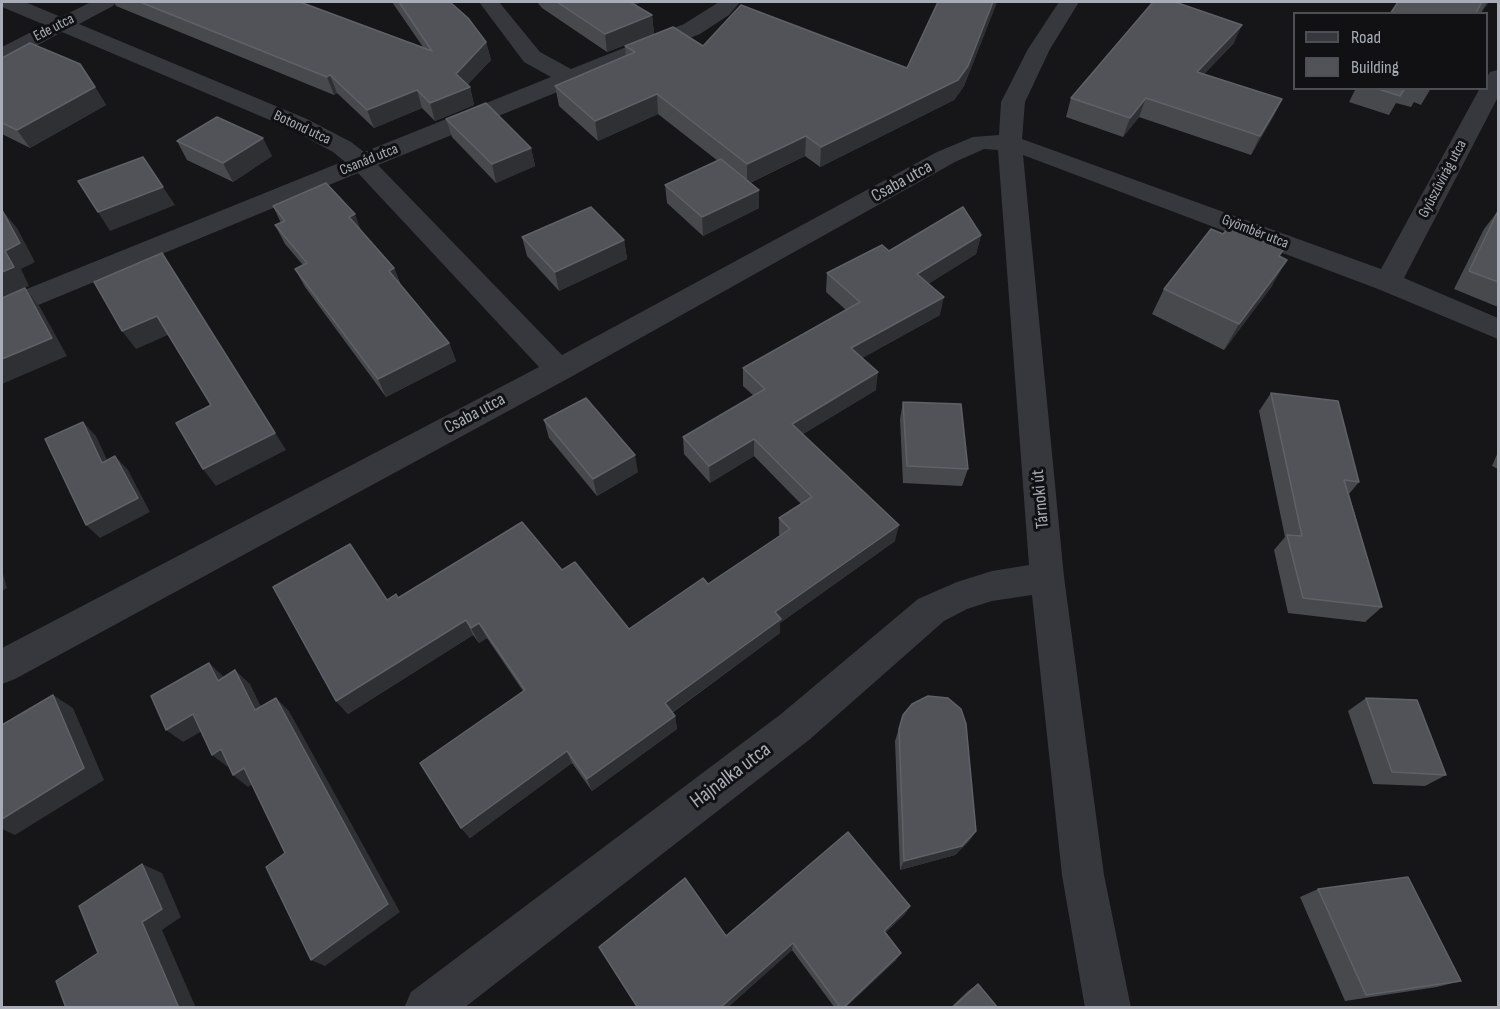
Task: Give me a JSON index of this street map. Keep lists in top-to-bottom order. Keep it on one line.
{"streets":{"street":["Ede utca","Botond utca","Csanád utca","Gyűszűvirág utca","Csaba utca","Gyömbér utca","Tárnoki út","Hajnalka utca"]},"crossings":[["Ede utca","Botond utca"],["Botond utca","Csanád utca"],["Botond utca","Csaba utca"],["Gyűszűvirág utca","Gyömbér utca"],["Csaba utca","Gyömbér utca"],["Csaba utca","Tárnoki út"],["Gyömbér utca","Tárnoki út"],["Tárnoki út","Hajnalka utca"]],"legend":["Road","Building"]}
